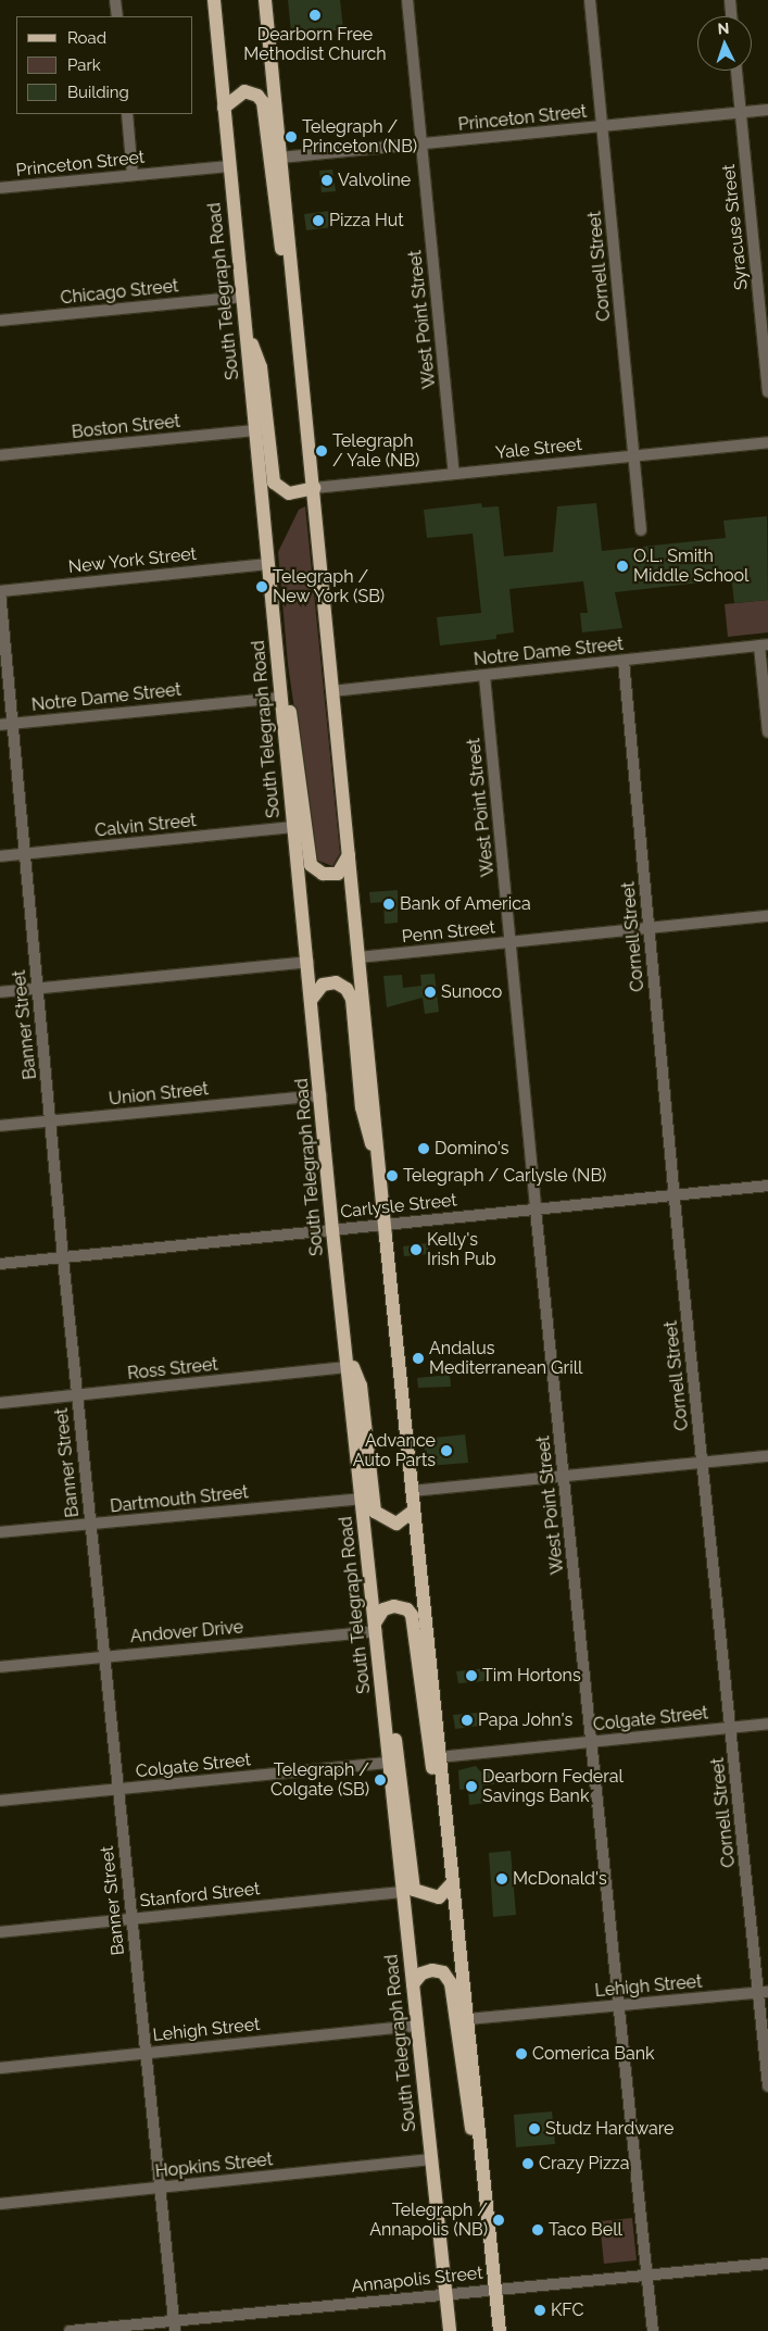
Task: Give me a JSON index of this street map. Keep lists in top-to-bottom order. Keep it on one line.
{"streets":{"main road":["South Telegraph Road"],"street":["Princeton Street","Syracuse Street","Cornell Street","Chicago Street","West Point Street","Boston Street","Yale Street","New York Street","Notre Dame Street","Calvin Street","Penn Street","Banner Street","Union Street","Carlysle Street","Ross Street","Dartmouth Street","Andover Drive","Colgate Street","Stanford Street","Lehigh Street","Hopkins Street","Annapolis Street"]},"crossings":[["Princeton Street","Syracuse Street"],["Princeton Street","Cornell Street"],["Princeton Street","South Telegraph Road"],["Princeton Street","West Point Street"],["Cornell Street","Yale Street"],["Cornell Street","Notre Dame Street"],["Cornell Street","Penn Street"],["Cornell Street","Carlysle Street"],["Cornell Street","Colgate Street"],["Cornell Street","Lehigh Street"],["South Telegraph Road","Chicago Street"],["South Telegraph Road","Boston Street"],["South Telegraph Road","New York Street"],["South Telegraph Road","Notre Dame Street"],["South Telegraph Road","Calvin Street"],["South Telegraph Road","Union Street"],["South Telegraph Road","Carlysle Street"],["South Telegraph Road","Ross Street"],["South Telegraph Road","Dartmouth Street"],["South Telegraph Road","Andover Drive"],["South Telegraph Road","Colgate Street"],["South Telegraph Road","Stanford Street"],["South Telegraph Road","Lehigh Street"],["South Telegraph Road","Hopkins Street"],["South Telegraph Road","Annapolis Street"],["West Point Street","Yale Street"],["West Point Street","Notre Dame Street"],["West Point Street","Penn Street"],["West Point Street","Carlysle Street"],["West Point Street","Colgate Street"],["West Point Street","Lehigh Street"],["West Point Street","Annapolis Street"],["New York Street","Banner Street"],["Notre Dame Street","Banner Street"],["Calvin Street","Banner Street"],["Banner Street","Union Street"],["Banner Street","Carlysle Street"],["Banner Street","Ross Street"],["Banner Street","Dartmouth Street"],["Banner Street","Andover Drive"],["Banner Street","Colgate Street"],["Banner Street","Stanford Street"],["Banner Street","Lehigh Street"],["Banner Street","Hopkins Street"],["Banner Street","Annapolis Street"]],"places":["Dearborn Free Methodist Church","Telegraph / Princeton (NB)","Valvoline","Pizza Hut","Telegraph / Yale (NB)","O.L. Smith Middle School","Telegraph / New York (SB)","Bank of America","Sunoco","Domino's","Telegraph / Carlysle (NB)","Kelly's Irish Pub","Andalus Mediterranean Grill","Advance Auto Parts","Tim Hortons","Papa John's","Telegraph / Colgate (SB)","Dearborn Federal Savings Bank","McDonald's","Comerica Bank","Studz Hardware","Crazy Pizza","Telegraph / Annapolis (NB)","Taco Bell","KFC"],"legend":["Road","Park","Building"],"north":"top"}
